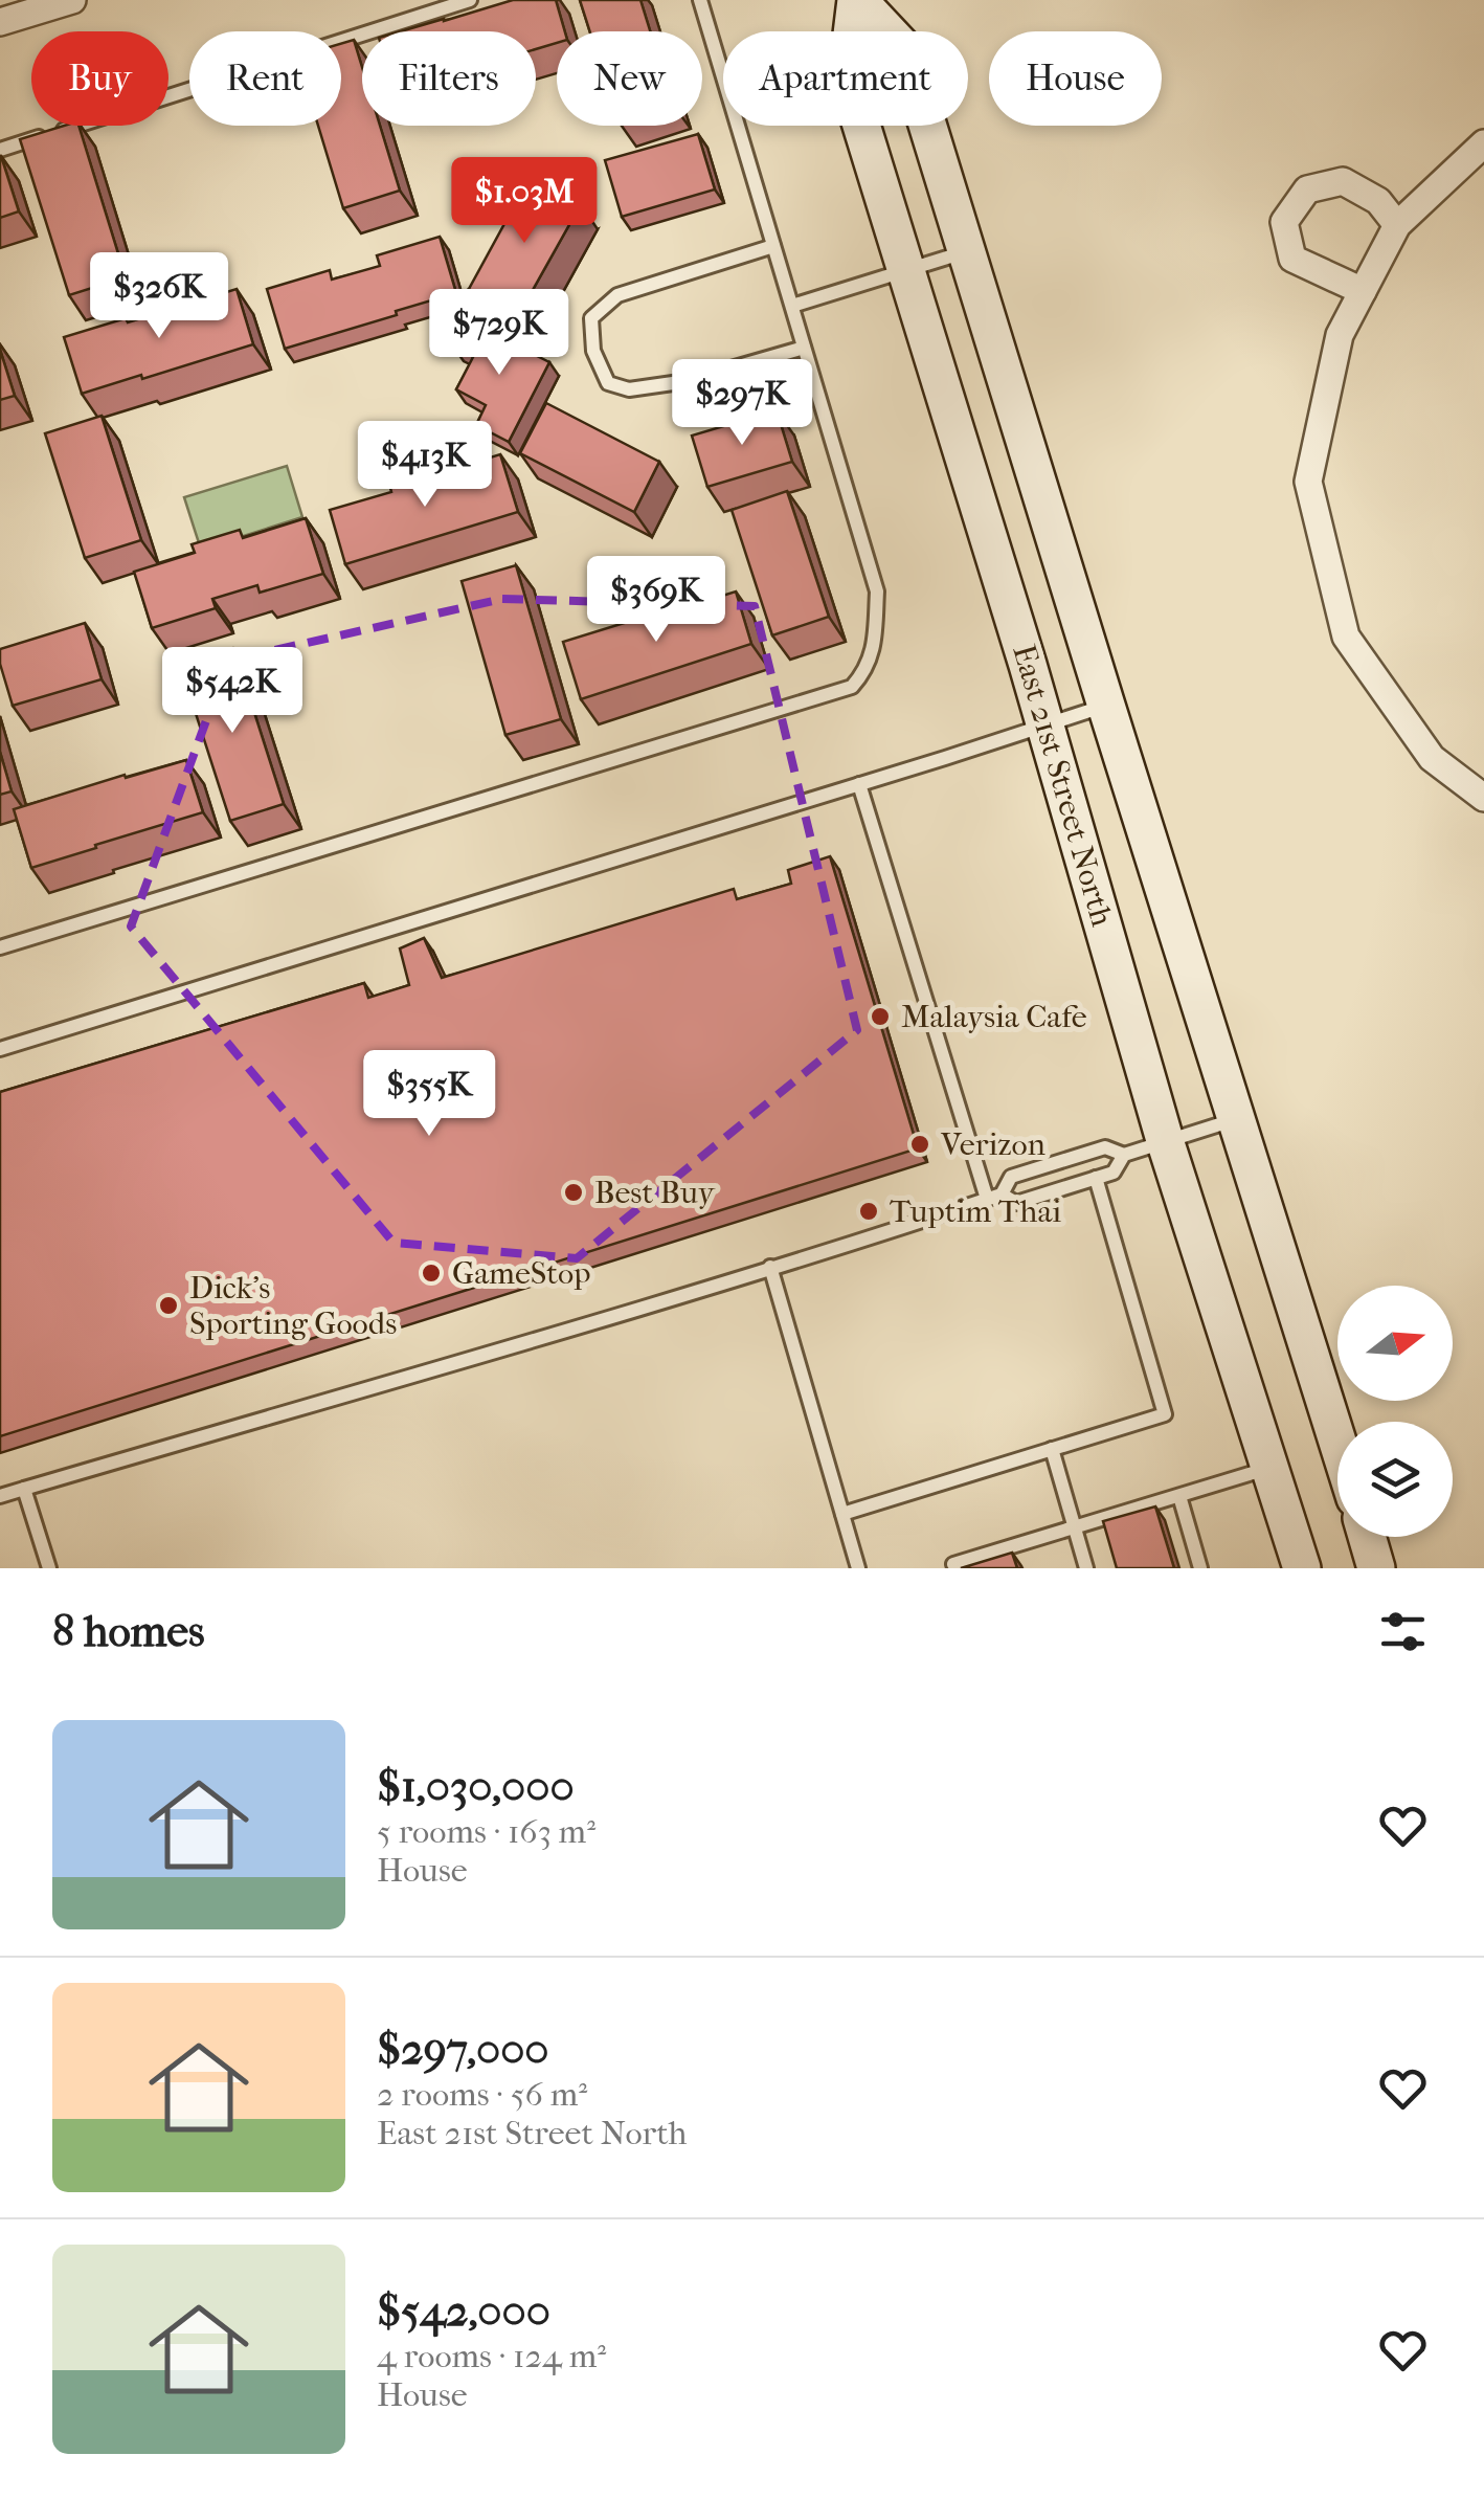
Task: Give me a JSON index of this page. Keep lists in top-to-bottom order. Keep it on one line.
{"streets":{"main road":["East 21st Street North"]},"places":["Malaysia Cafe","Verizon","Best Buy","Tuptim Thai","GameStop","Dick's Sporting Goods"],"north":"right","page":{"chip":["Buy","Rent","Filters","New","Apartment","House"],"price":["$1.03M","$326K","$729K","$297K","$413K","$369K","$542K","$355K"],"heading":"8 homes","list":[{"name":"$1,030,000","note":"5 rooms · 163 m² · House"},{"name":"$297,000","note":"2 rooms · 56 m² · East 21st Street North"},{"name":"$542,000","note":"4 rooms · 124 m² · House"}]}}
